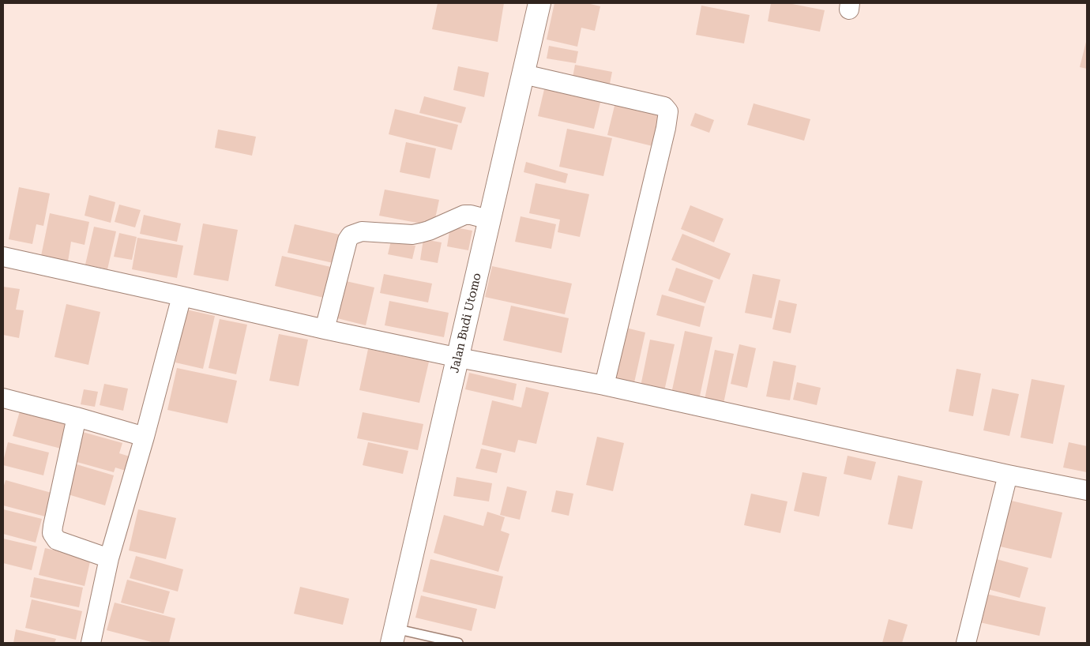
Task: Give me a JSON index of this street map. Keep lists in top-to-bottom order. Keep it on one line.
{"streets":{"street":["Jalan Budi Utomo"]}}
